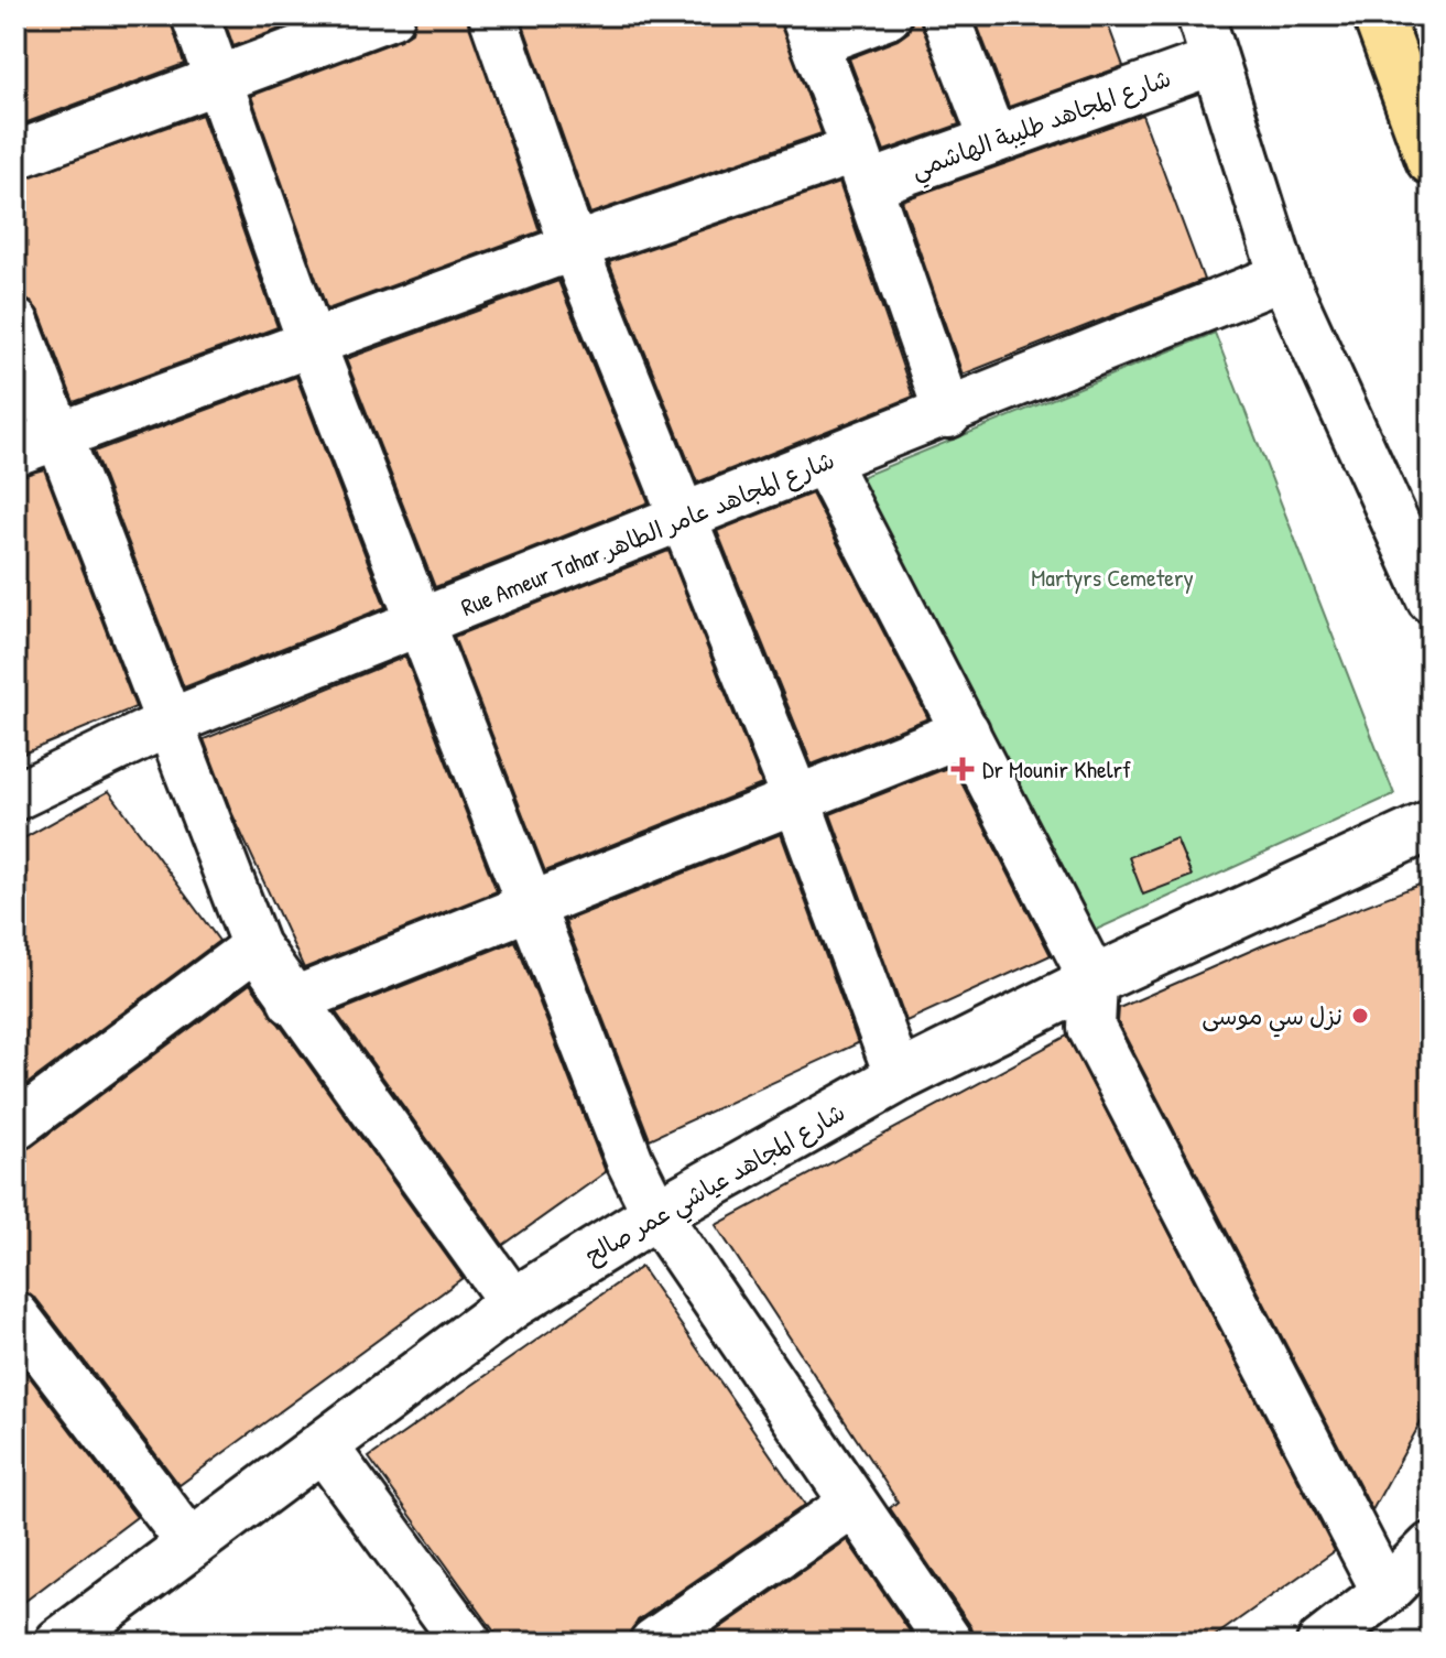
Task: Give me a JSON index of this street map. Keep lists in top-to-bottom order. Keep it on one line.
{"streets":{"street":["شارع المجاهد طليبة الهاشمي","Rue Ameur Tahar,شارع المجاهد عامر الطاهر","شارع المجاهد عياشي عمر صالح"]},"parks":["Martyrs Cemetery"],"places":{"health":["Dr Mounir Khelrf"],"other":["نزل سي موسى"]}}
